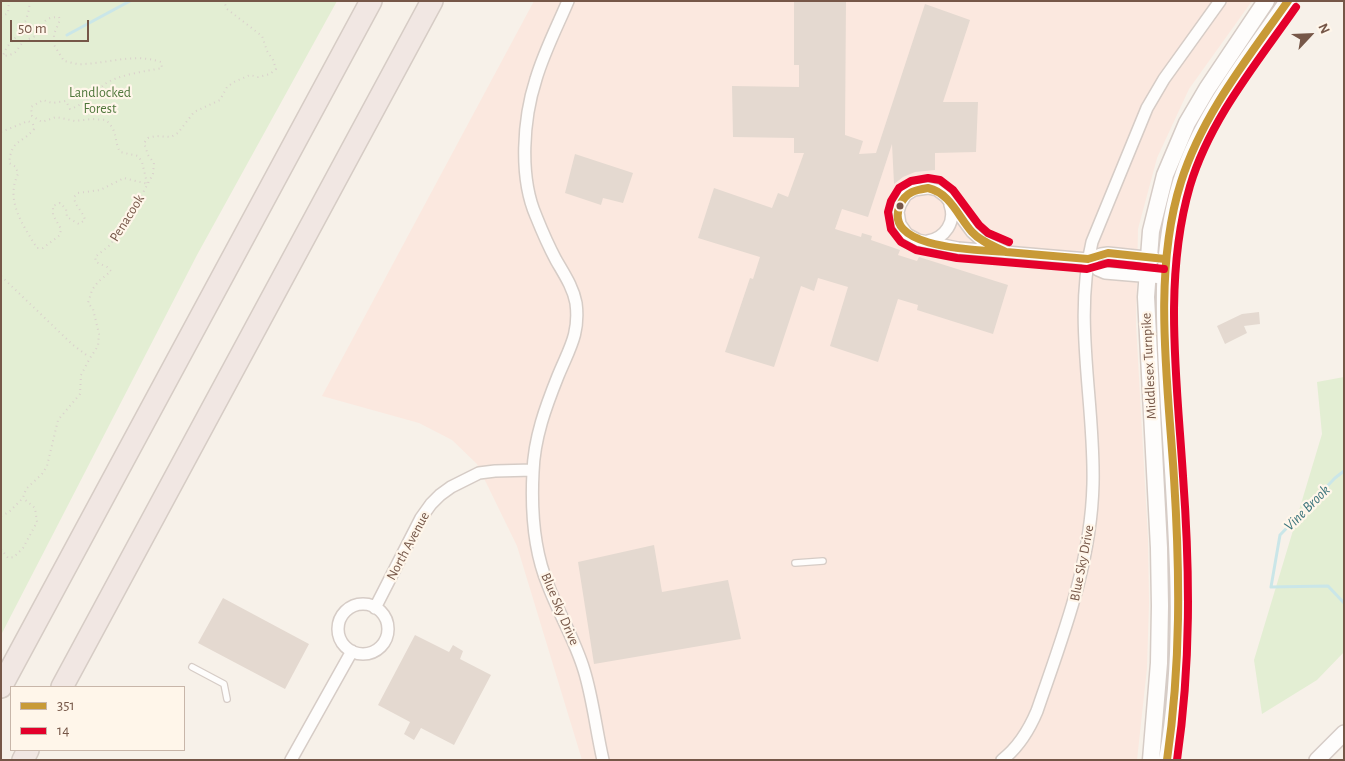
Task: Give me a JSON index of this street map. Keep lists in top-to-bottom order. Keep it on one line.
{"streets":{"main road":["Middlesex Turnpike"],"street":["North Avenue","Blue Sky Drive"],"path":["Penacook"]},"crossings":[["North Avenue","Blue Sky Drive"]],"water":["Vine Brook"],"parks":["Landlocked Forest"],"lines":["transit line 351","transit line 14"],"legend":["351","14"],"scale_bar":"50 m","north":"top right"}
